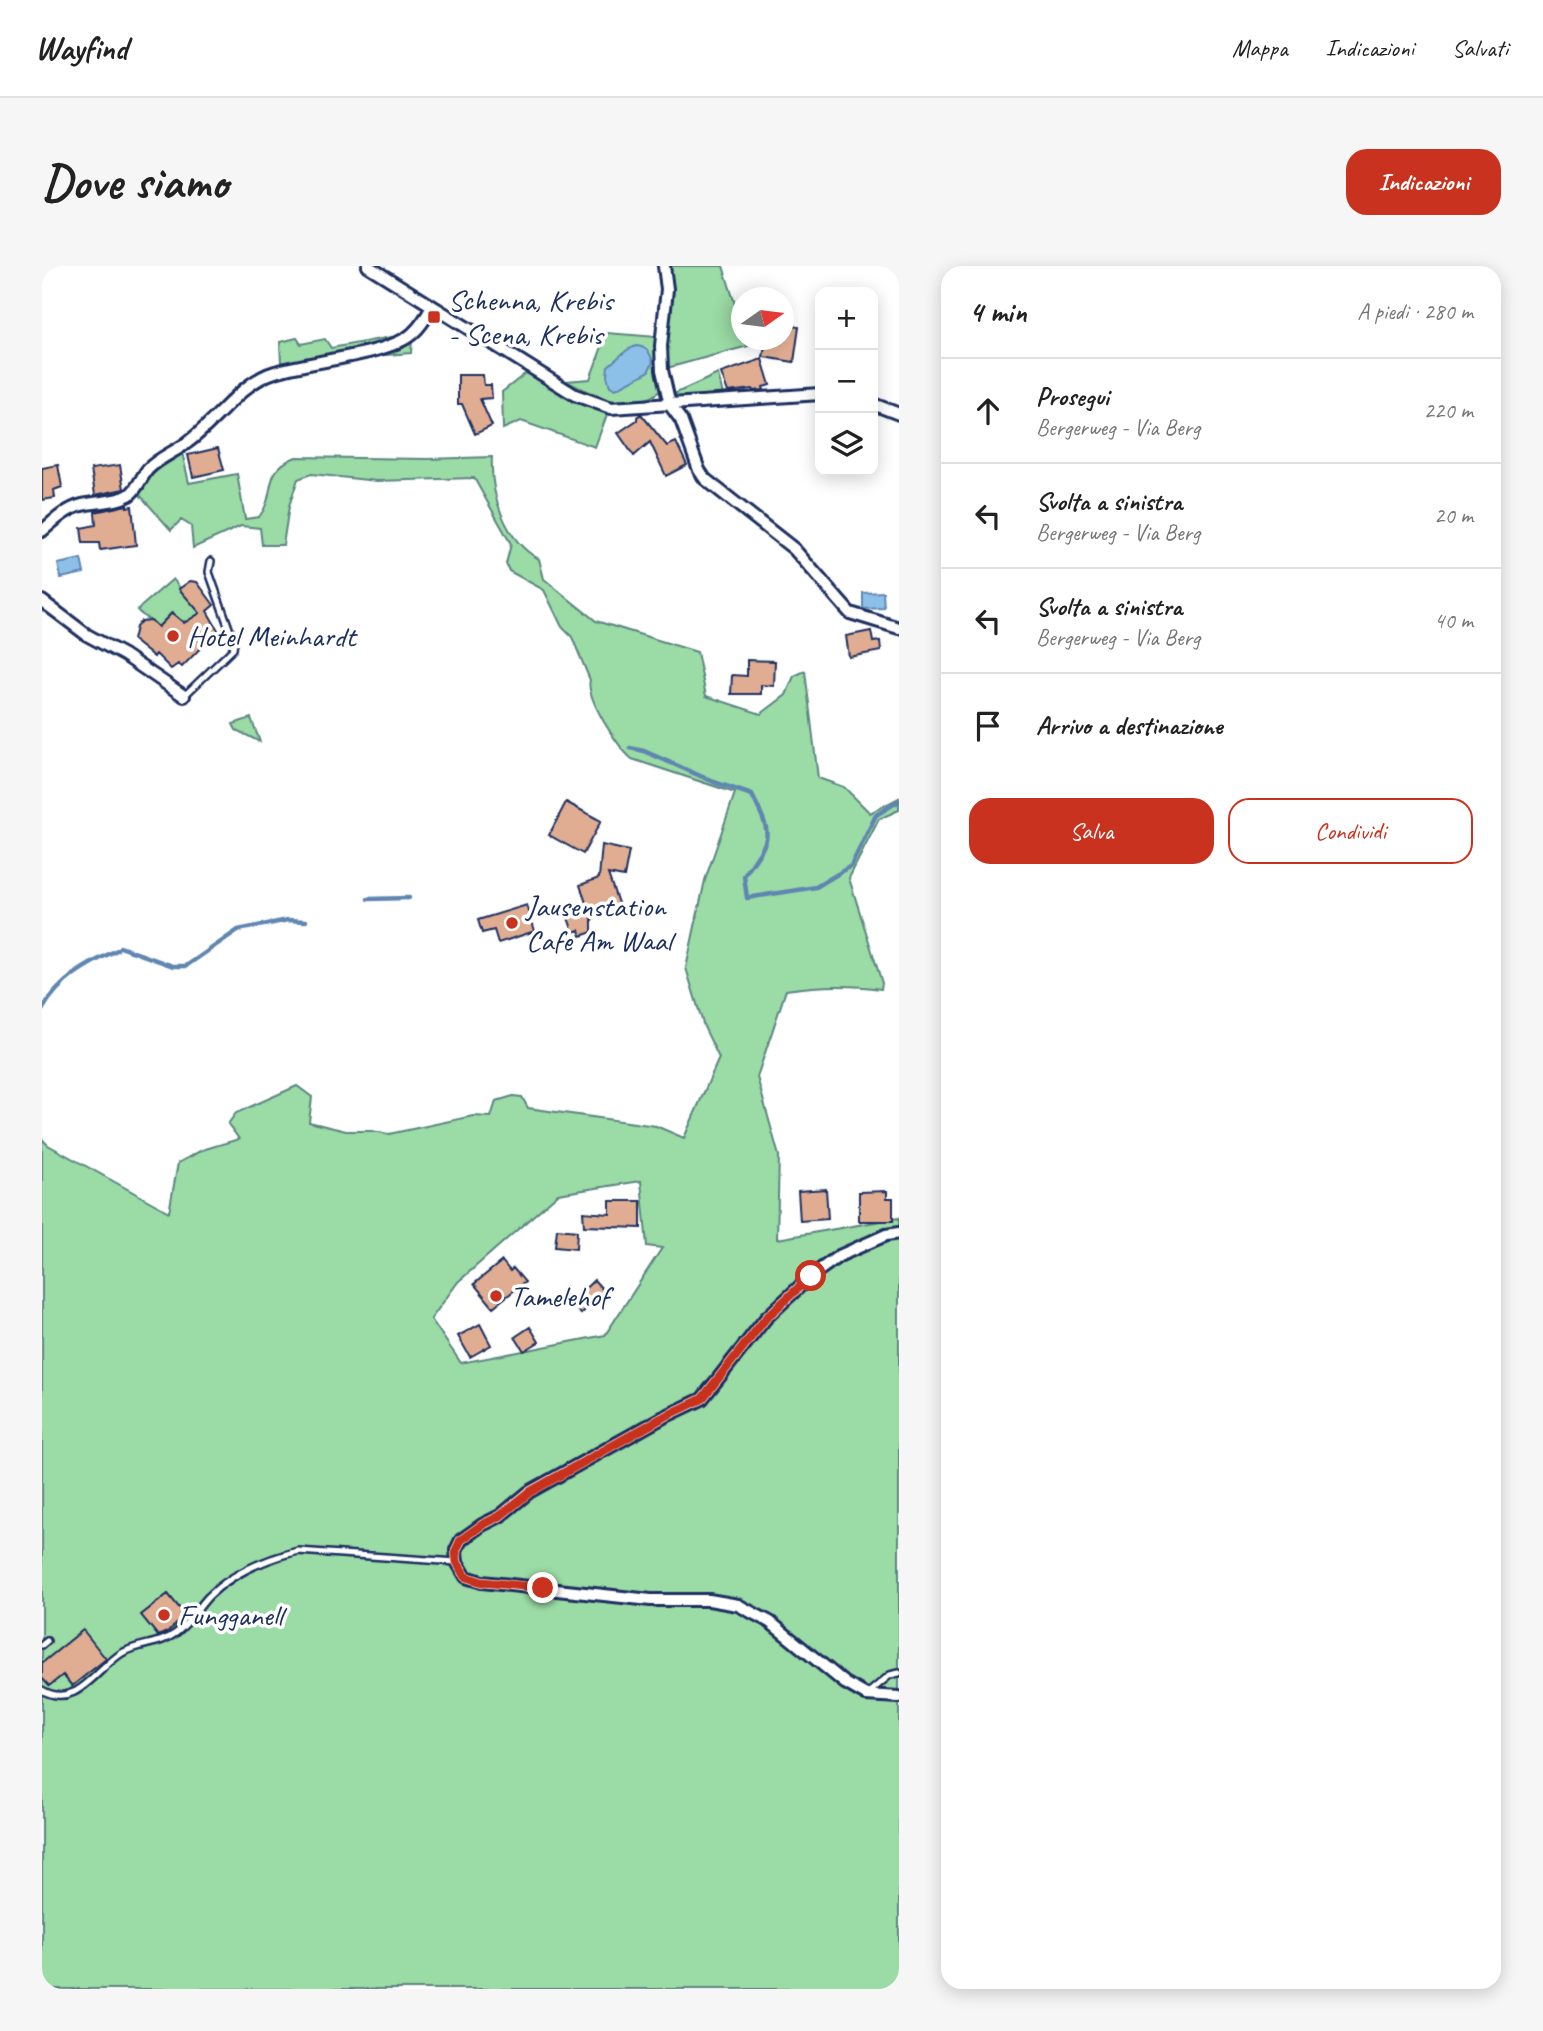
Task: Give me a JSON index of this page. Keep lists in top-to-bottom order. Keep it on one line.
{"places":{"transit":["Schenna, Krebis - Scena, Krebis"],"other":["Hotel Meinhardt","Jausenstation Cafe Am Waal","Tamelehof","Fungganell"]},"north":"right","page":{"header":"Wayfind","nav":["Mappa","Indicazioni","Salvati"],"buttons":["Indicazioni",["Salva","Condividi"]],"title":"Dove siamo","heading":["4 min","A piedi · 280 m"],"map_buttons":["+","−"],"list":[["Prosegui","Bergerweg - Via Berg","220 m"],["Svolta a sinistra","Bergerweg - Via Berg","20 m"],["Svolta a sinistra","Bergerweg - Via Berg","40 m"],"Arrivo a destinazione"]}}
